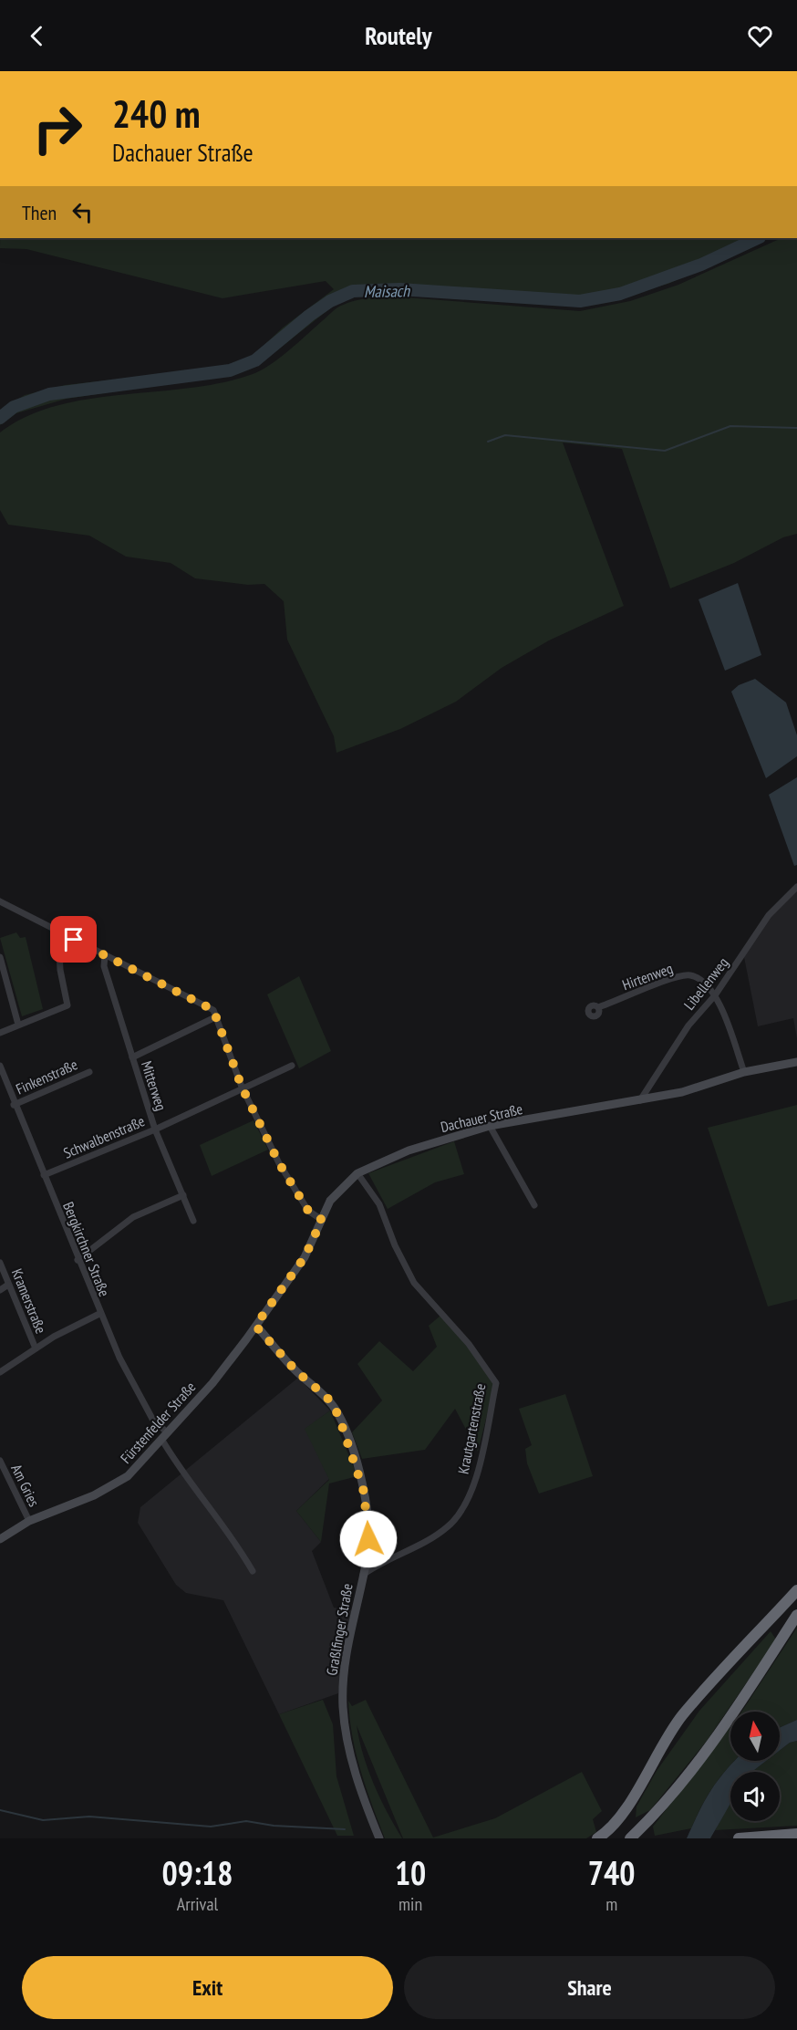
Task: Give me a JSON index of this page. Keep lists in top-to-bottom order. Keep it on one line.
{"streets":{"street":["Hirtenweg","Libellenweg","Finkenstraße","Mitterweg","Dachauer Straße","Schwalbenstraße","Bergkirchner Straße","Kramerstraße","Fürstenfelder Straße","Krautgartenstraße","Am Gries","Graßlfinger Straße"]},"crossings":[["Hirtenweg","Libellenweg"],["Hirtenweg","Dachauer Straße"],["Libellenweg","Dachauer Straße"],["Finkenstraße","Bergkirchner Straße"],["Mitterweg","Schwalbenstraße"],["Dachauer Straße","Fürstenfelder Straße"],["Dachauer Straße","Krautgartenstraße"],["Dachauer Straße","Graßlfinger Straße"],["Schwalbenstraße","Bergkirchner Straße"],["Bergkirchner Straße","Fürstenfelder Straße"],["Fürstenfelder Straße","Am Gries"],["Fürstenfelder Straße","Graßlfinger Straße"],["Krautgartenstraße","Graßlfinger Straße"]],"water":["Maisach"],"north":"top","page":{"header":"Routely","turn":["240 m","Dachauer Straße"],"then":"Then","eta":["09:18","Arrival","10","min","740","m"],"buttons":["Exit","Share"]}}
